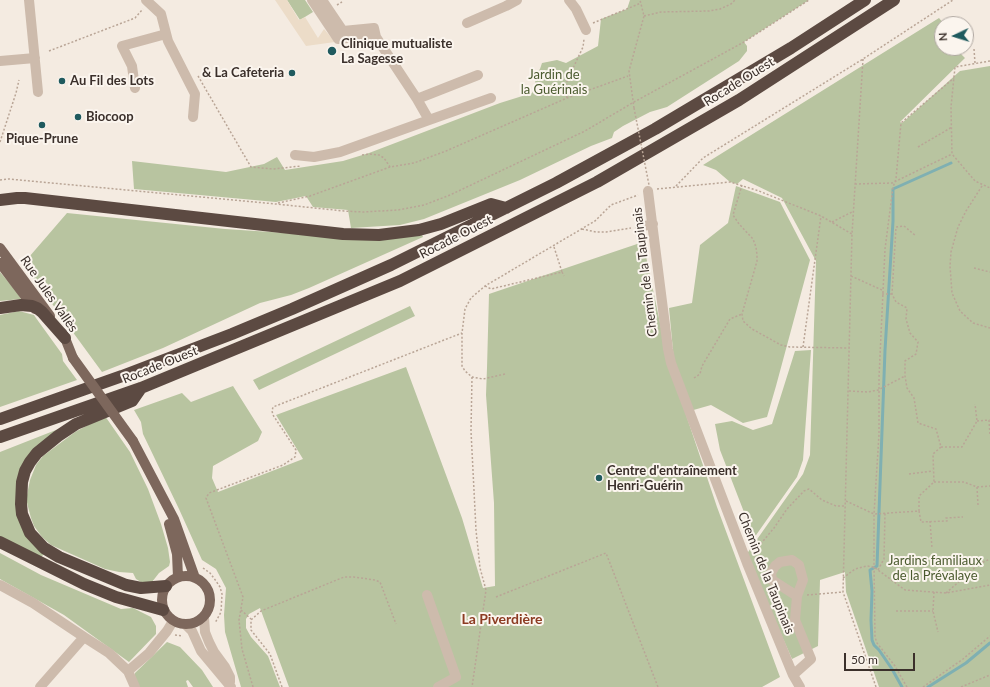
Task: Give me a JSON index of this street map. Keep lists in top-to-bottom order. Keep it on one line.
{"streets":{"highway":["Rocade Ouest"],"main road":["Rue Jules Vallès"],"street":["Chemin de la Taupinais"]},"districts":["La Piverdière"],"parks":["Jardin de la Guérinais","Jardins familiaux de la Prévalaye"],"places":["Clinique mutualiste La Sagesse","& La Cafeteria","Au Fil des Lots","Biocoop","Pique-Prune","Centre d'entraînement Henri-Guérin"],"scale_bar":"50 m","north":"left"}
